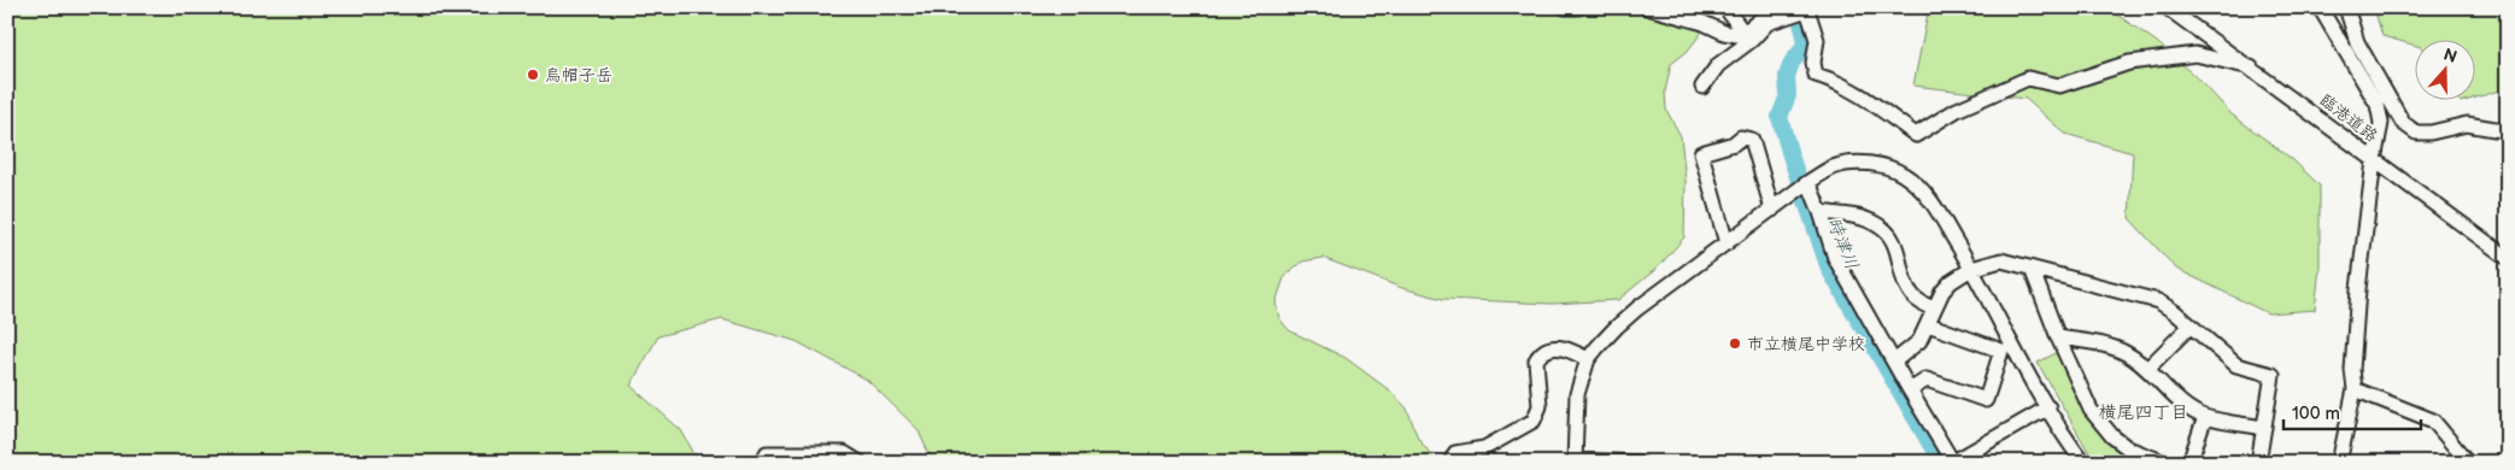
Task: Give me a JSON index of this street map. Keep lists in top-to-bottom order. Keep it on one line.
{"streets":{"street":["臨港道路"]},"districts":["横尾四丁目"],"water":["時津川"],"places":["烏帽子岳","市立横尾中学校"],"scale_bar":"100 m","north":"top"}
